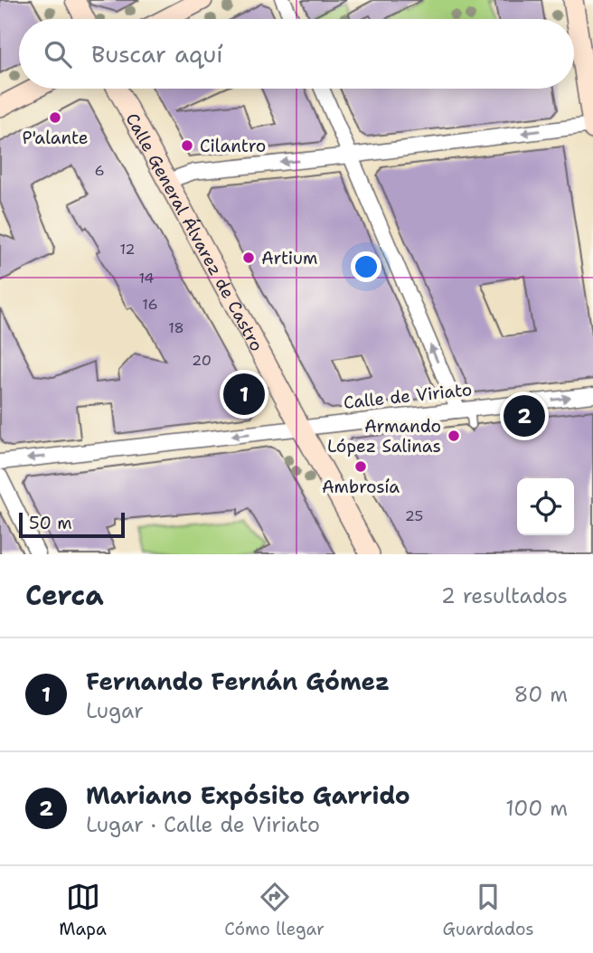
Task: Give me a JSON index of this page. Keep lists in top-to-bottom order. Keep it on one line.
{"streets":{"street":["Calle General Álvarez de Castro","Calle de Viriato"]},"crossings":[["Calle General Álvarez de Castro","Calle de Viriato"]],"places":["P'alante","Cilantro","Artium","Armando López Salinas","Ambrosía"],"house_numbers":["6","12","14","16","18","20","25"],"scale_bar":"50 m","page":{"search":"Buscar aquí","pins":["1","2"],"scale":"50 m","heading":["Cerca","2 resultados"],"list":[{"mark":"1","name":"Fernando Fernán Gómez","note":"Lugar","value":"80 m"},{"mark":"2","name":"Mariano Expósito Garrido","note":"Lugar · Calle de Viriato","value":"100 m"}],"nav":["Mapa","Cómo llegar","Guardados"]}}
